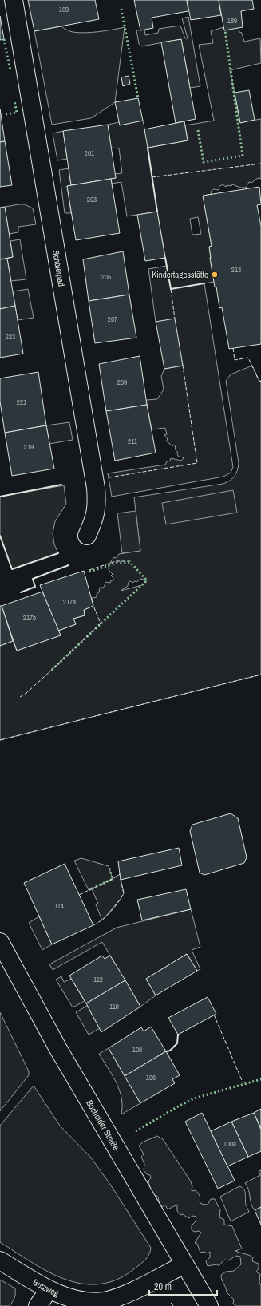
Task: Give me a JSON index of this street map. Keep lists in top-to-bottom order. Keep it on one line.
{"streets":{"street":["Schölerpad","Bocholder Straße","Butzweg"]},"crossings":[["Bocholder Straße","Butzweg"]],"places":["Kindertagesstätte"],"house_numbers":["199","189","201","203","213","205","207","223","209","221","211","219","217a","217b","114","112","110","108","106","100a"],"scale_bar":"20 m"}
